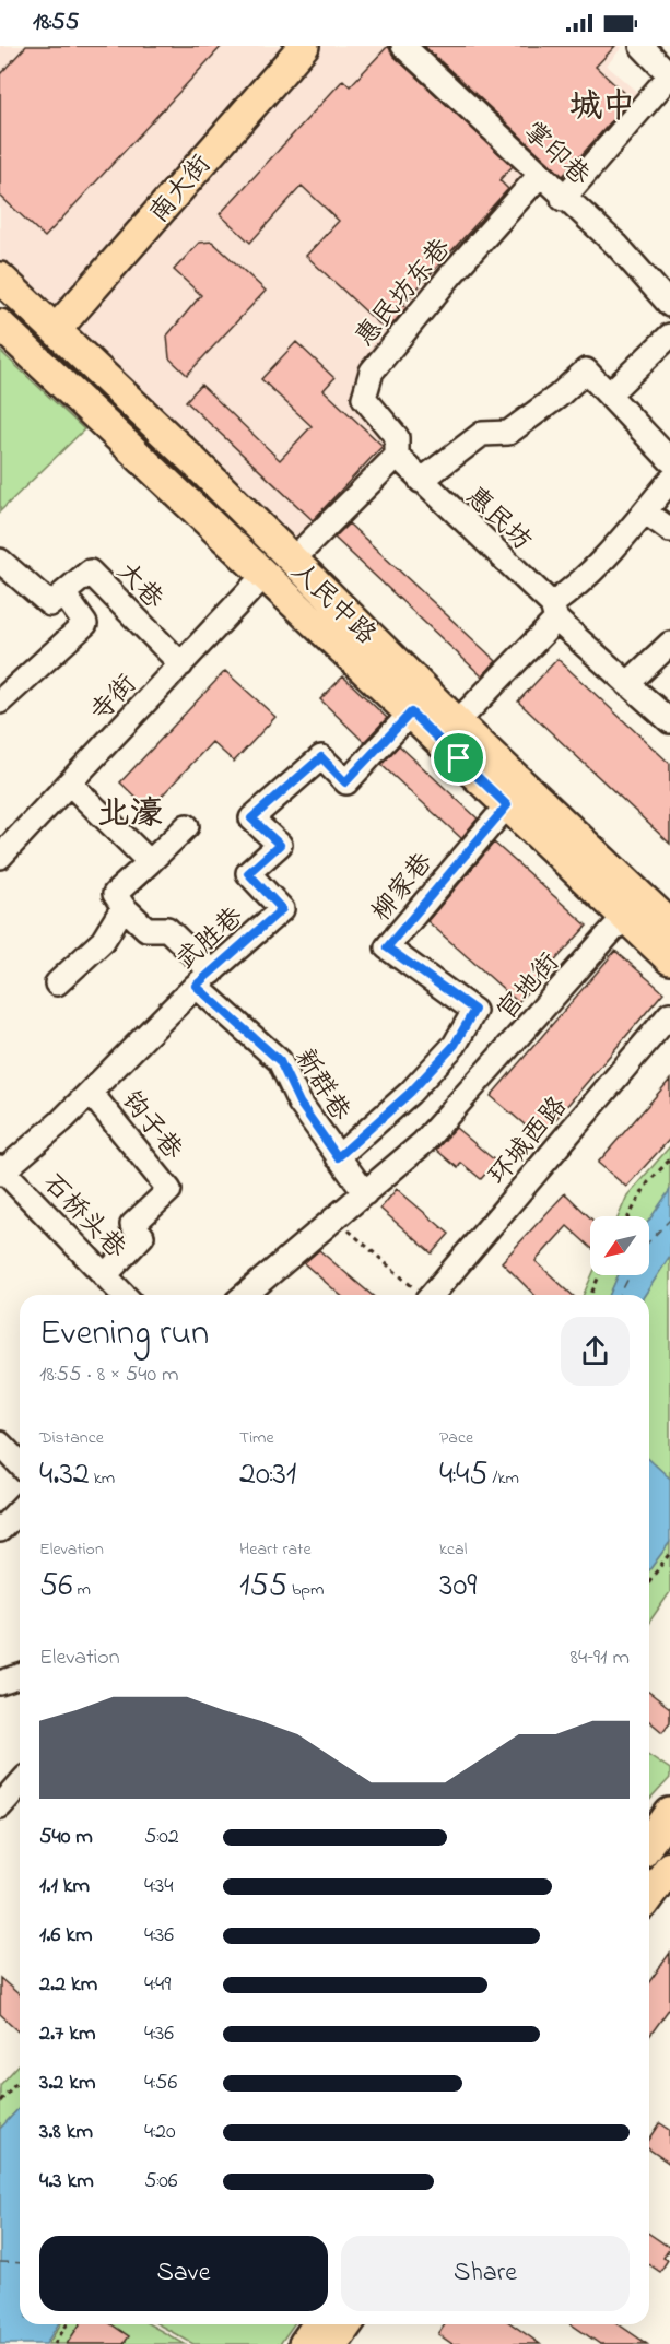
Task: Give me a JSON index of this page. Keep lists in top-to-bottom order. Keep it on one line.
{"streets":{"main road":["南大街","人民中路"],"street":["掌印巷","惠民坊东巷","惠民坊","大巷","寺街","柳家巷","武胜巷","官地街","新群巷","钩子巷","环城西路","石桥头巷"]},"crossings":[["掌印巷","惠民坊东巷"],["南大街","人民中路"],["惠民坊东巷","惠民坊"],["大巷","寺街"],["人民中路","寺街"],["人民中路","柳家巷"],["人民中路","武胜巷"],["人民中路","官地街"],["柳家巷","新群巷"],["武胜巷","新群巷"],["武胜巷","钩子巷"],["武胜巷","石桥头巷"],["官地街","新群巷"],["钩子巷","石桥头巷"]],"districts":["城中","北濠"],"north":"bottom left","page":{"status":"18:55","heading":["Evening run","18:55 · 8 × 540 m"],"stats":[["Distance","4.32 km"],["Time","20:31"],["Pace","4:45 /km"],["Elevation","56 m"],["Heart rate","155 bpm"],["kcal","309"]],"chart":["Elevation","84–91 m"],"list":[{"name":"540 m","note":"5:02"},{"name":"1.1 km","note":"4:34"},{"name":"1.6 km","note":"4:36"},{"name":"2.2 km","note":"4:49"},{"name":"2.7 km","note":"4:36"},{"name":"3.2 km","note":"4:56"},{"name":"3.8 km","note":"4:20"},{"name":"4.3 km","note":"5:06"}],"buttons":["Save","Share"]}}
